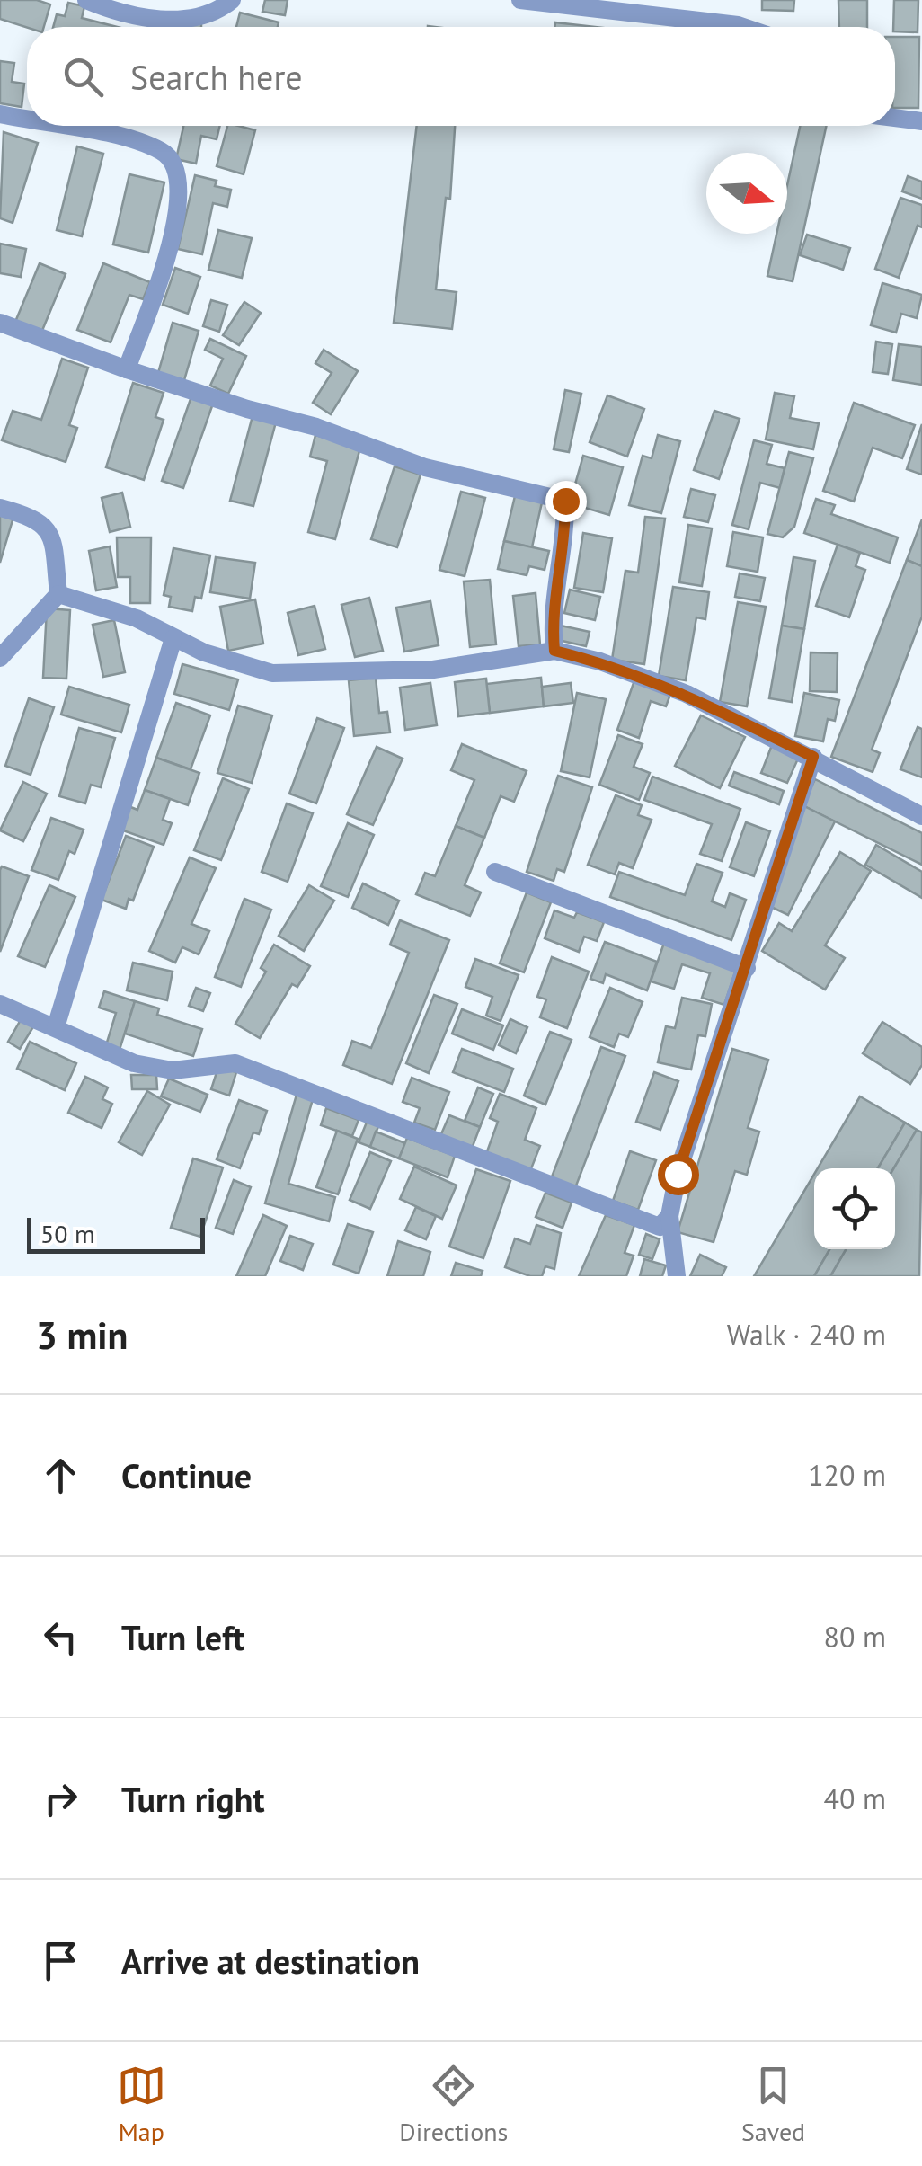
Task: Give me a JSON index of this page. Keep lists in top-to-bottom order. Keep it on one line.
{"scale_bar":"50 m","north":"right","page":{"search":"Search here","scale":"50 m","heading":["3 min","Walk · 240 m"],"list":[["Continue","120 m"],["Turn left","80 m"],["Turn right","40 m"],"Arrive at destination"],"nav":["Map","Directions","Saved"]}}
